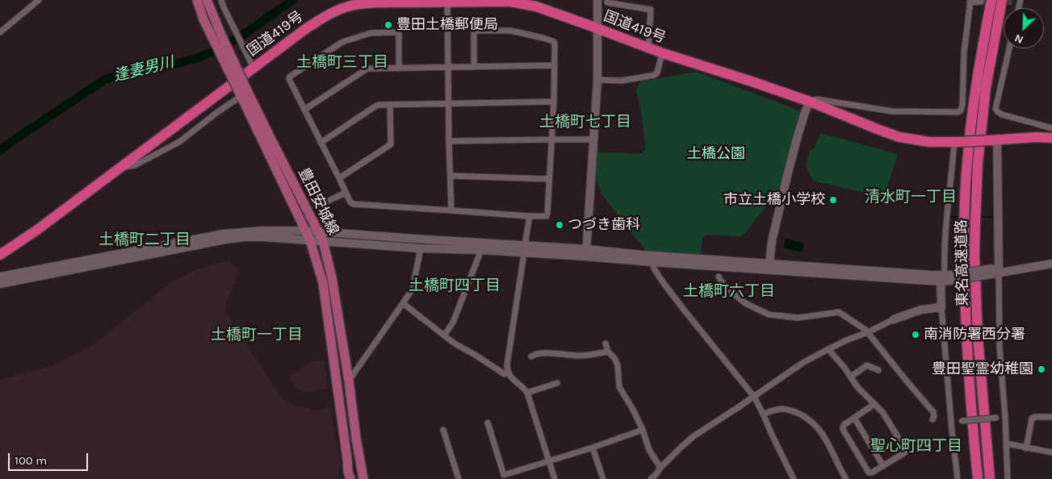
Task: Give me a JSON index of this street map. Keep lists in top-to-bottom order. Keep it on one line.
{"streets":{"highway":["国道419号","東名高速道路"],"main road":["豊田安城線"]},"districts":["土橋町三丁目","土橋町七丁目","清水町一丁目","土橋町二丁目","土橋町四丁目","土橋町六丁目","土橋町一丁目","聖心町四丁目"],"water":["逢妻男川"],"parks":["土橋公園"],"places":["豊田土橋郵便局","市立土橋小学校","つづき歯科","南消防署西分署","豊田聖霊幼稚園"],"scale_bar":"100 m","north":"bottom left"}
